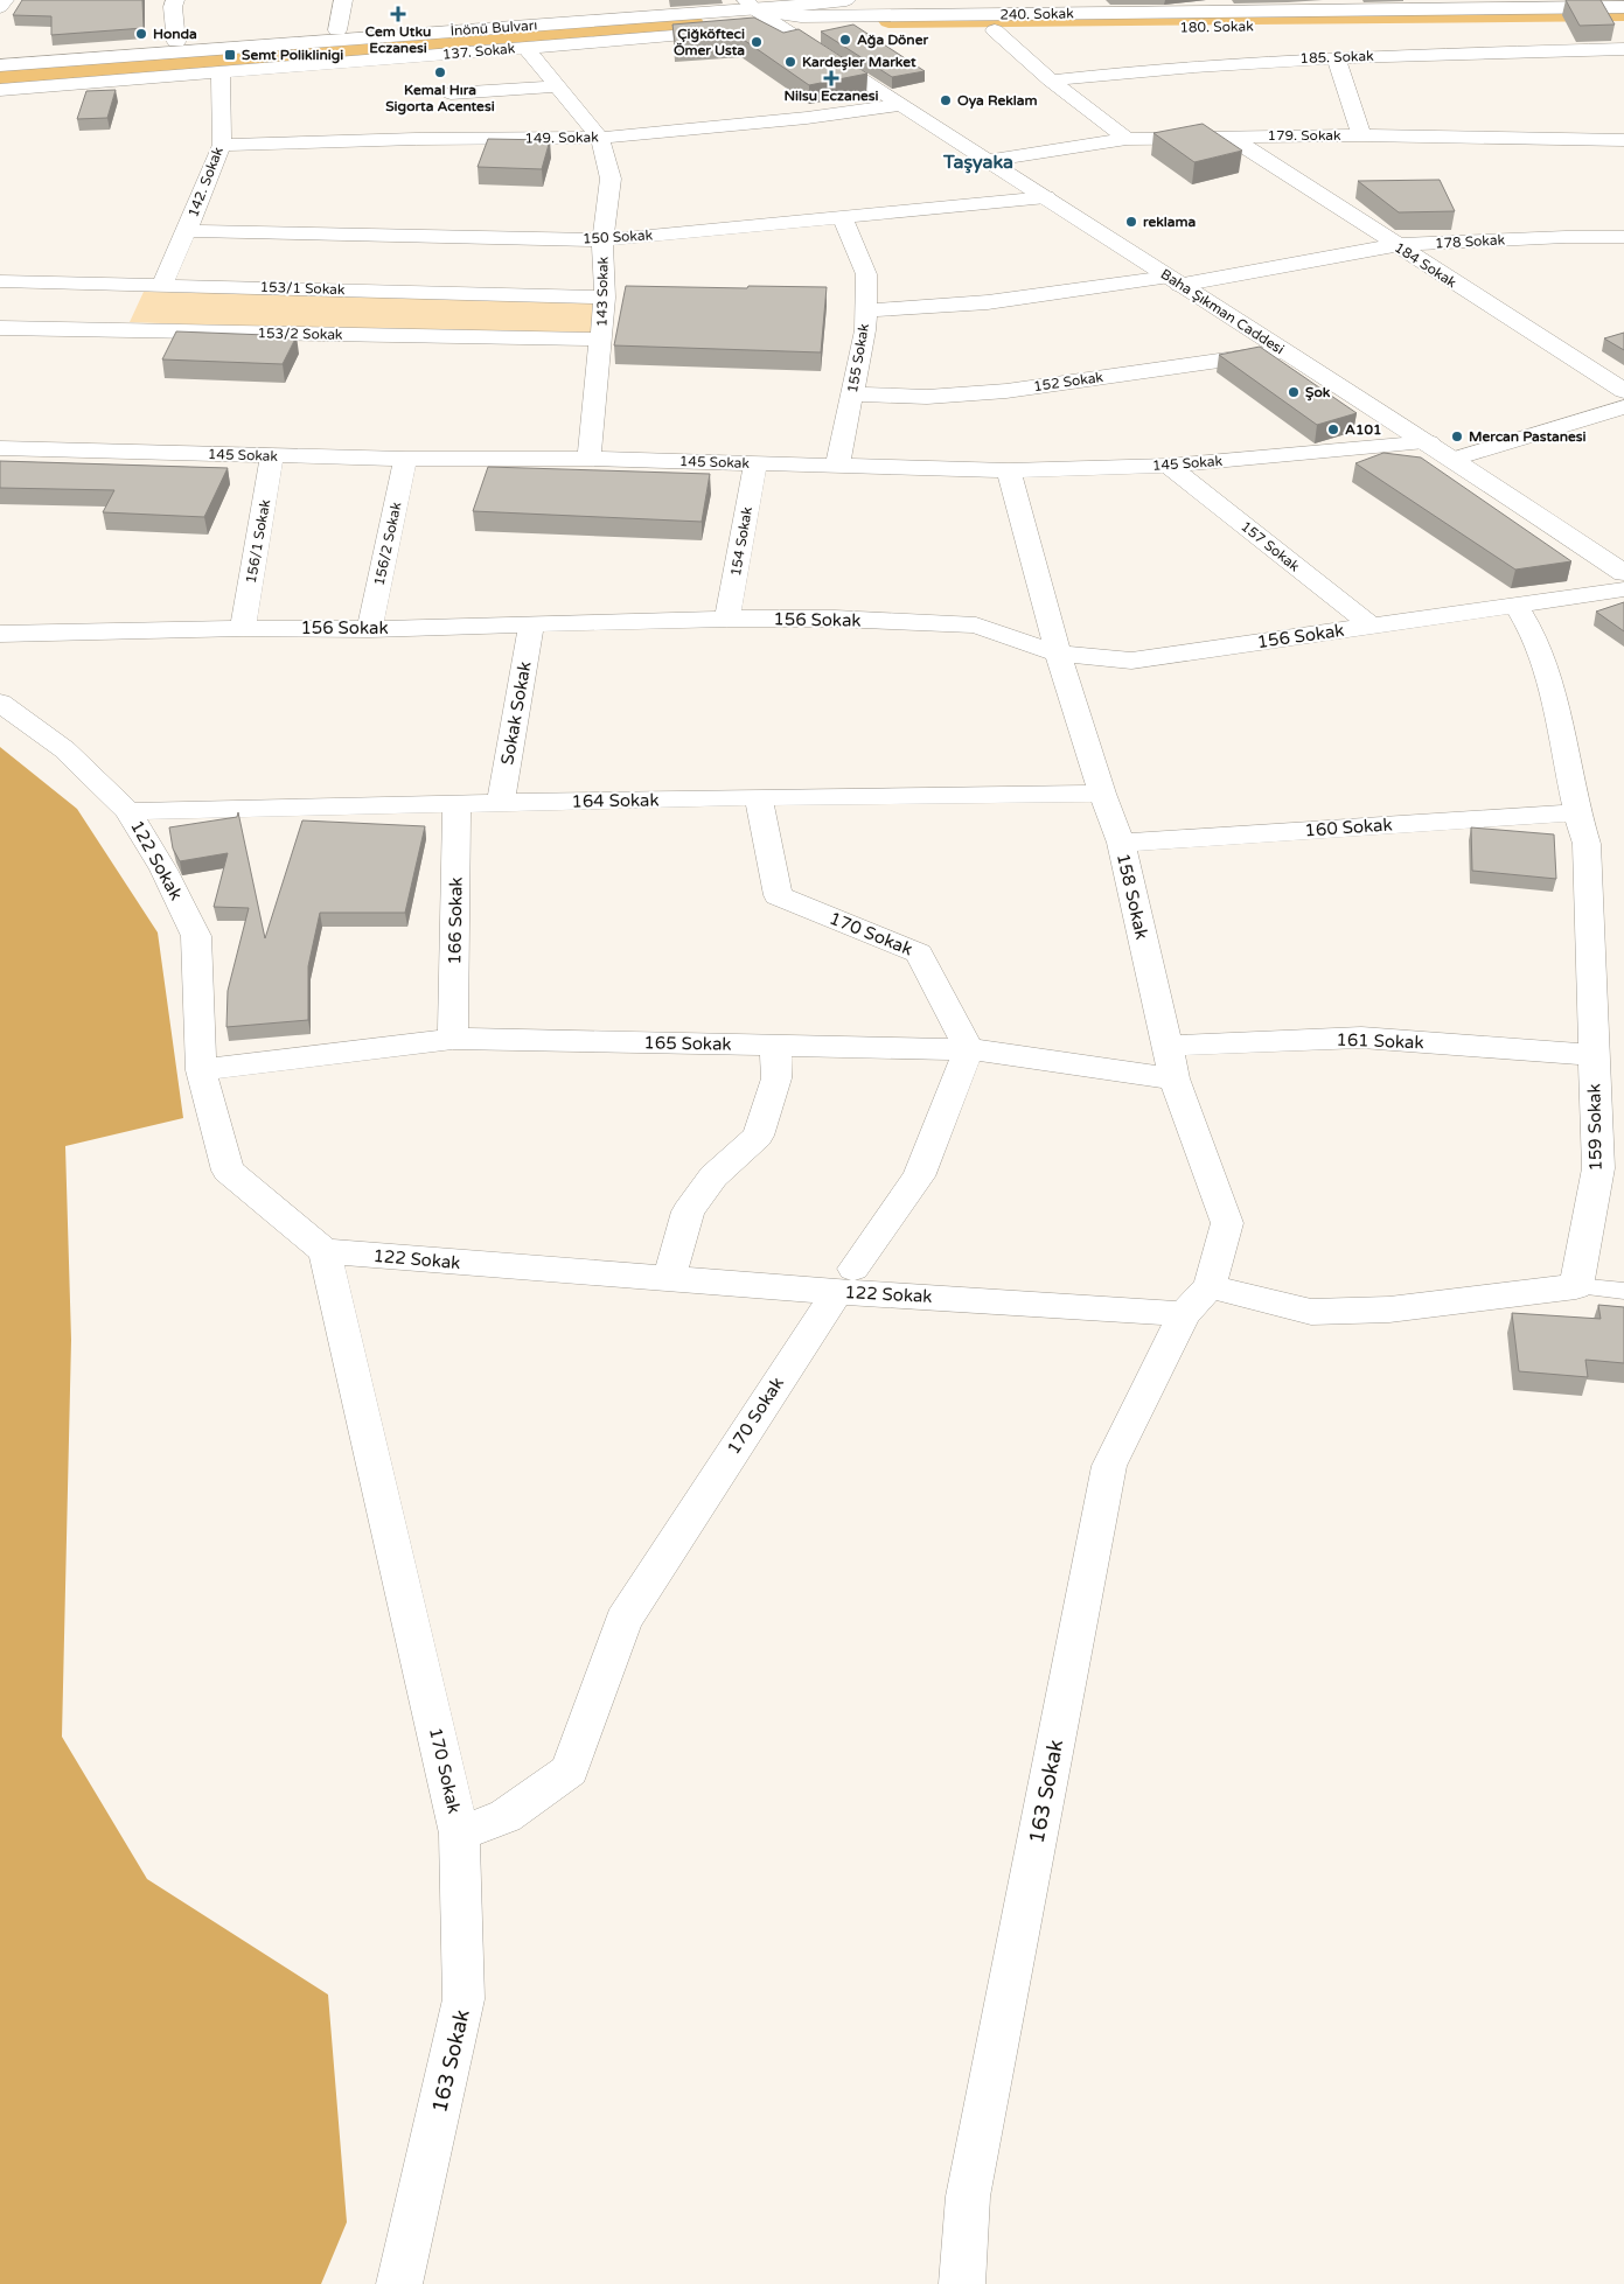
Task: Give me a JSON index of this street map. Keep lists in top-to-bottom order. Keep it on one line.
{"streets":{"street":["240. Sokak","180. Sokak","İnönü Bulvarı","137. Sokak","185. Sokak","179. Sokak","149. Sokak","142. Sokak","150 Sokak","178 Sokak","184 Sokak","153/1 Sokak","143 Sokak","Baha Şıkman Caddesi","153/2 Sokak","155 Sokak","152 Sokak","145 Sokak","156/1 Sokak","154 Sokak","156/2 Sokak","157 Sokak","156 Sokak","Sokak Sokak","164 Sokak","160 Sokak","122 Sokak","158 Sokak","166 Sokak","170 Sokak","161 Sokak","165 Sokak","159 Sokak","163 Sokak"]},"crossings":[["240. Sokak","180. Sokak"],["240. Sokak","İnönü Bulvarı"],["180. Sokak","İnönü Bulvarı"],["İnönü Bulvarı","Baha Şıkman Caddesi"],["137. Sokak","142. Sokak"],["137. Sokak","143 Sokak"],["179. Sokak","184 Sokak"],["179. Sokak","Baha Şıkman Caddesi"],["149. Sokak","142. Sokak"],["149. Sokak","143 Sokak"],["149. Sokak","Baha Şıkman Caddesi"],["142. Sokak","150 Sokak"],["142. Sokak","153/1 Sokak"],["150 Sokak","143 Sokak"],["150 Sokak","Baha Şıkman Caddesi"],["150 Sokak","155 Sokak"],["178 Sokak","184 Sokak"],["178 Sokak","Baha Şıkman Caddesi"],["178 Sokak","155 Sokak"],["153/1 Sokak","143 Sokak"],["143 Sokak","153/2 Sokak"],["143 Sokak","145 Sokak"],["Baha Şıkman Caddesi","152 Sokak"],["Baha Şıkman Caddesi","145 Sokak"],["155 Sokak","152 Sokak"],["155 Sokak","145 Sokak"],["145 Sokak","156/1 Sokak"],["145 Sokak","154 Sokak"],["145 Sokak","156/2 Sokak"],["145 Sokak","157 Sokak"],["145 Sokak","158 Sokak"],["156/1 Sokak","156 Sokak"],["154 Sokak","156 Sokak"],["156/2 Sokak","156 Sokak"],["157 Sokak","156 Sokak"],["156 Sokak","Sokak Sokak"],["156 Sokak","158 Sokak"],["156 Sokak","159 Sokak"],["Sokak Sokak","164 Sokak"],["164 Sokak","122 Sokak"],["164 Sokak","158 Sokak"],["164 Sokak","166 Sokak"],["164 Sokak","170 Sokak"],["160 Sokak","158 Sokak"],["160 Sokak","159 Sokak"],["122 Sokak","158 Sokak"],["122 Sokak","170 Sokak"],["122 Sokak","165 Sokak"],["122 Sokak","163 Sokak"],["158 Sokak","161 Sokak"],["158 Sokak","165 Sokak"],["158 Sokak","163 Sokak"],["166 Sokak","165 Sokak"],["170 Sokak","165 Sokak"],["170 Sokak","163 Sokak"],["161 Sokak","159 Sokak"]],"districts":["Taşyaka"],"places":{"health":["Cem Utku Eczanesi","Nilsu Eczanesi"],"other":["Honda","Ağa Döner","Çiğköfteci Ömer Usta","Kardeşler Market","Kemal Hıra Sigorta Acentesi","Oya Reklam","reklama","Şok","A101","Mercan Pastanesi"],"transit":["Semt Poliklinigi"]}}
